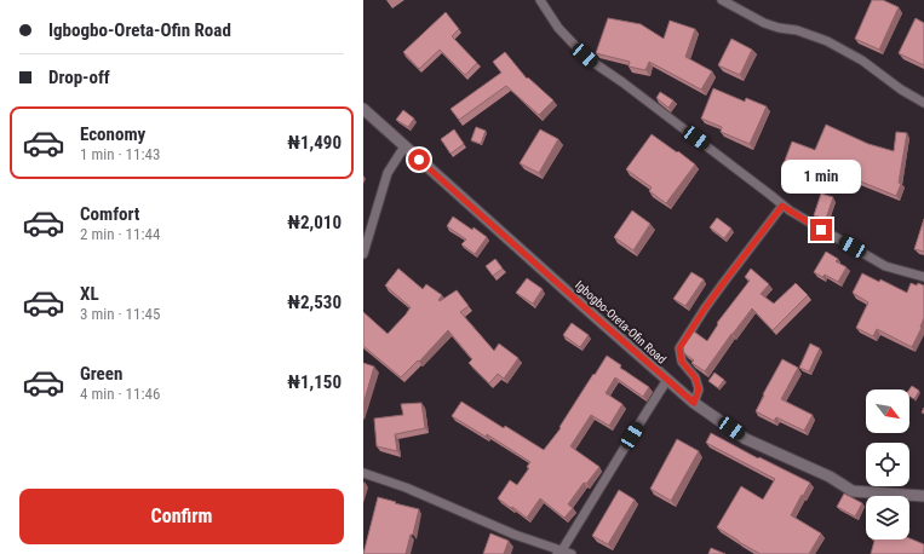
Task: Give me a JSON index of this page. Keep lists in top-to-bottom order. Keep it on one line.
{"streets":{"street":["Igbogbo-Oreta-Ofin Road"]},"north":"bottom right","page":{"banner":["Igbogbo-Oreta-Ofin Road","Drop-off"],"list":[{"name":"Economy","note":"1 min · 11:43","value":"₦1,490"},{"name":"Comfort","note":"2 min · 11:44","value":"₦2,010"},{"name":"XL","note":"3 min · 11:45","value":"₦2,530"},{"name":"Green","note":"4 min · 11:46","value":"₦1,150"}],"bubble":"1 min","buttons":"Confirm"}}
